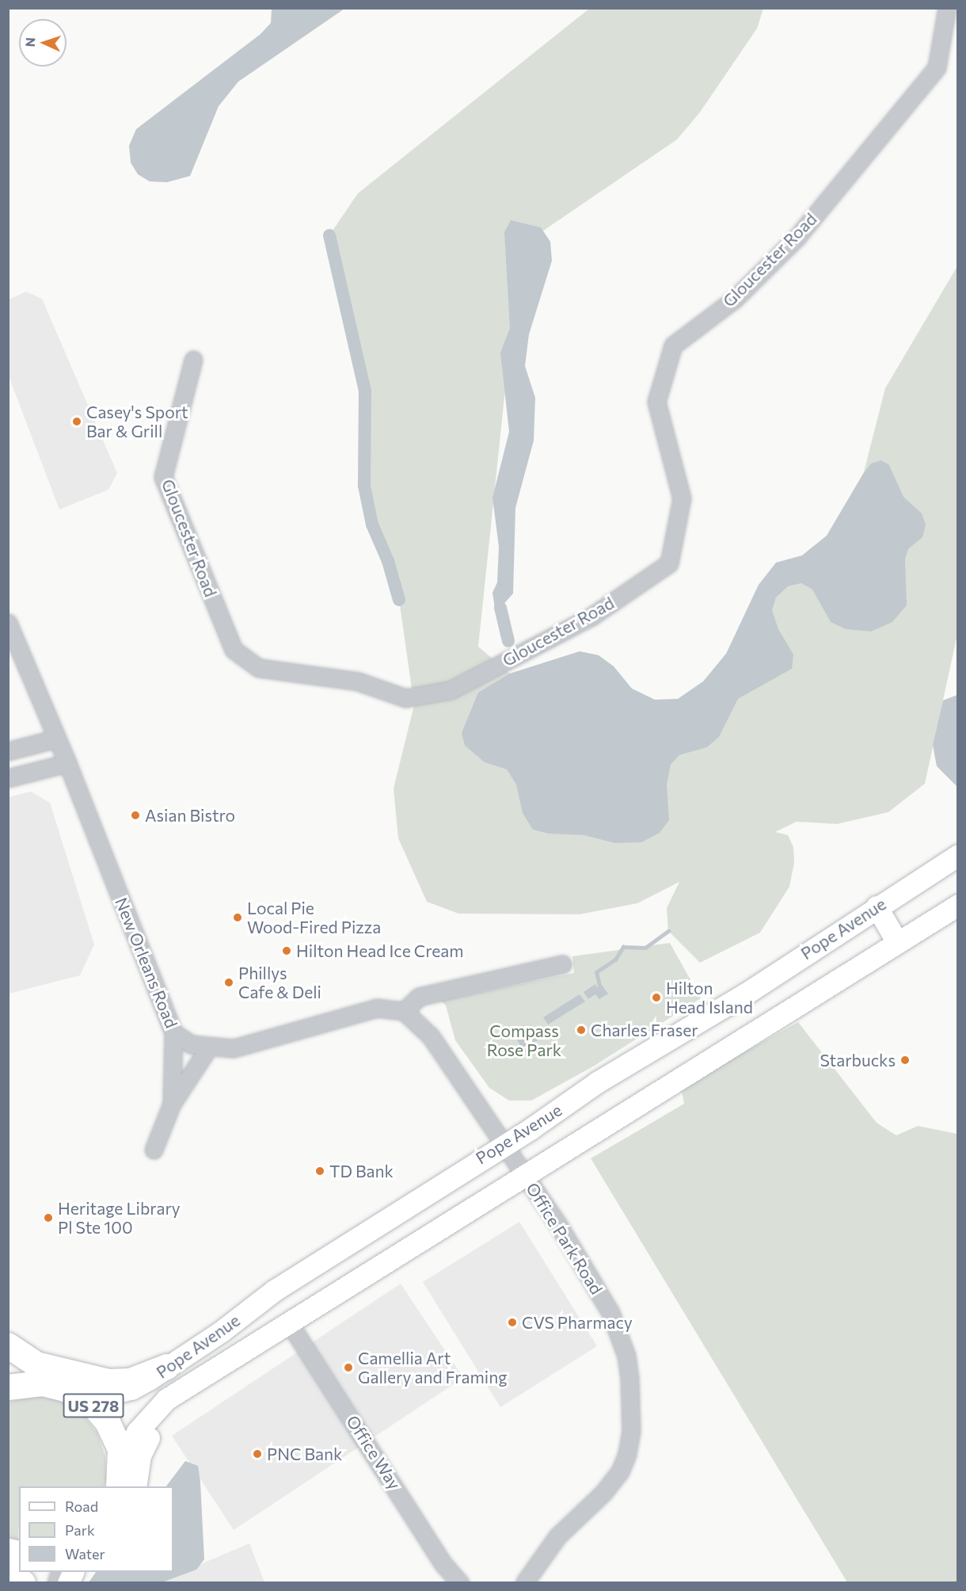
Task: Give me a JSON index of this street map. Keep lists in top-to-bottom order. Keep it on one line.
{"streets":{"highway":["US 278"],"main road":["Pope Avenue"],"street":["Gloucester Road","New Orleans Road","Office Park Road","Office Way"]},"crossings":[["Pope Avenue","Office Park Road"],["Pope Avenue","US 278"],["Pope Avenue","Office Way"]],"parks":["Compass Rose Park"],"places":["Casey's Sport Bar & Grill","Asian Bistro","Local Pie Wood-Fired Pizza","Hilton Head Ice Cream","Phillys Cafe & Deli","Hilton Head Island","Charles Fraser","Starbucks","TD Bank","Heritage Library Pl Ste 100","CVS Pharmacy","Camellia Art Gallery and Framing","PNC Bank"],"legend":["Road","Park","Water"],"north":"left"}
